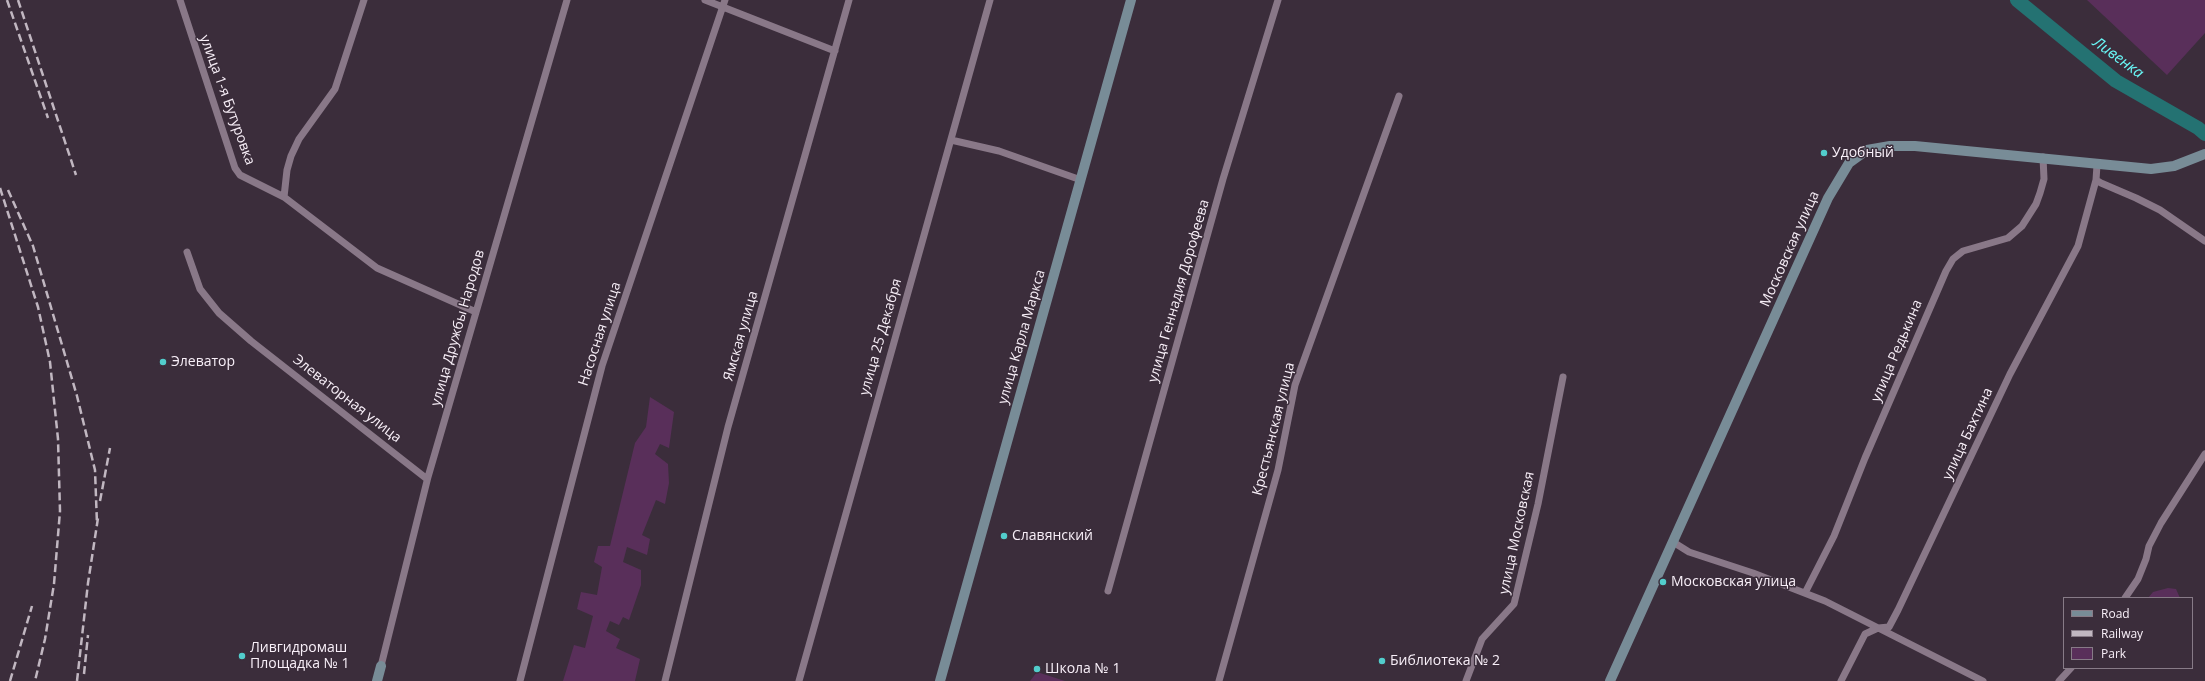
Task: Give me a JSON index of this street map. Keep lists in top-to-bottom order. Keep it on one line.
{"streets":{"street":["улица 1-я Бутуровка","Московская улица","улица Геннадия Дорофеева","улица Дружбы Народов","Насосная улица","Ямская улица","улица 25 Декабря","улица Карла Маркса","улица Редькина","Элеваторная улица","Крестьянская улица","улица Бахтина","улица Московская"]},"crossings":[["улица 1-я Бутуровка","улица Дружбы Народов"],["Московская улица","улица Редькина"],["улица Дружбы Народов","Элеваторная улица"]],"water":["Ливенка"],"places":["Удобный","Элеватор","Славянский","Московская улица","Ливгидромаш Площадка № 1","Библиотека № 2","Школа № 1"],"legend":["Road","Railway","Park"]}
